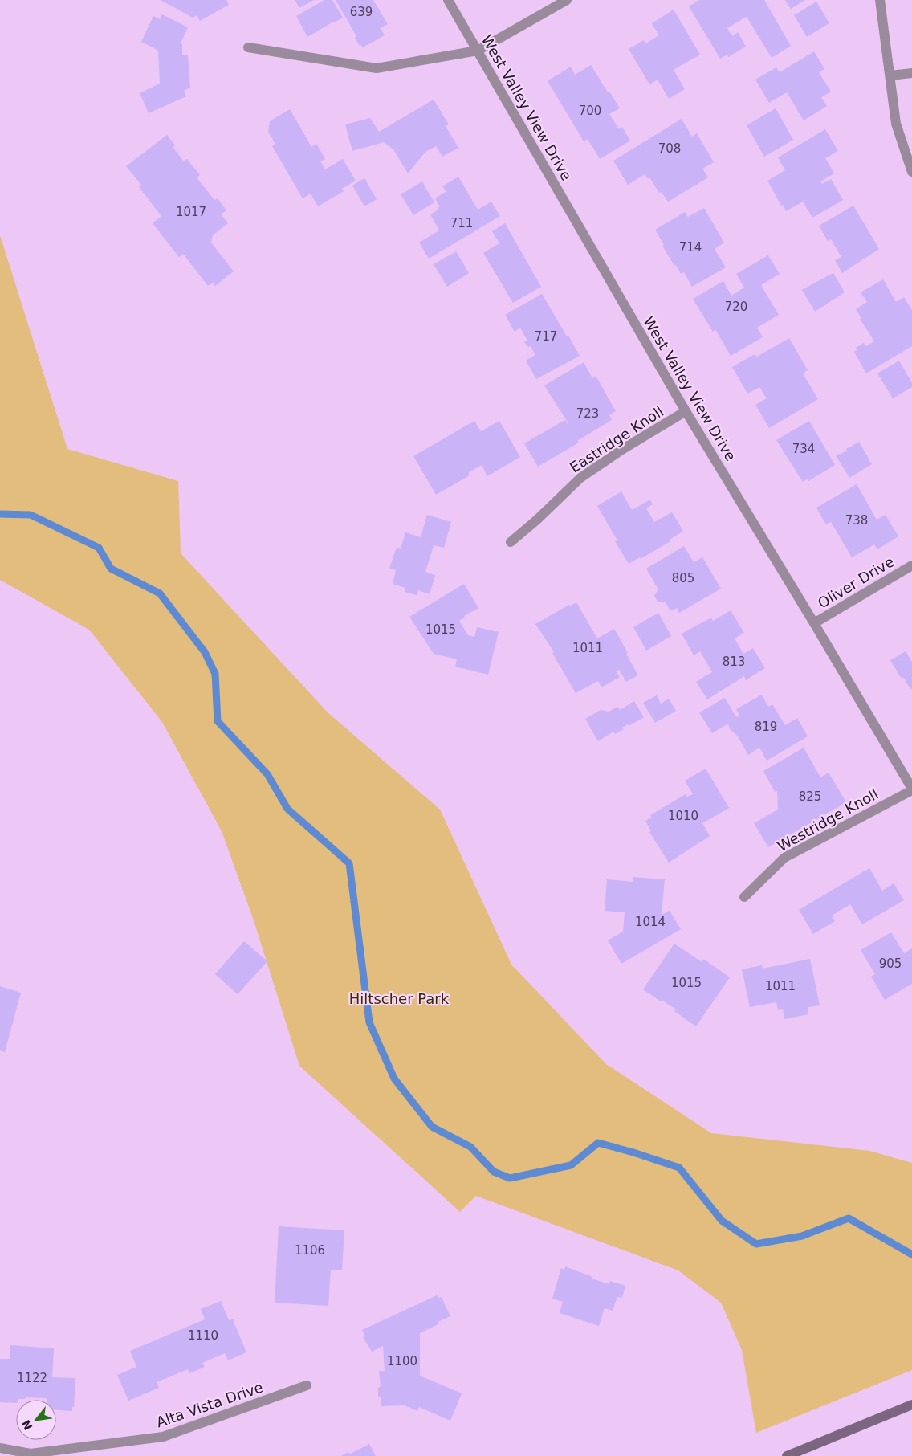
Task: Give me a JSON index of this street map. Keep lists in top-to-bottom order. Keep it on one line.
{"streets":{"street":["West Valley View Drive","Eastridge Knoll","Oliver Drive","Westridge Knoll","Alta Vista Drive"]},"crossings":[["West Valley View Drive","Eastridge Knoll"],["West Valley View Drive","Oliver Drive"],["West Valley View Drive","Westridge Knoll"]],"parks":["Hiltscher Park"],"house_numbers":["639","700","708","1017","711","714","720","717","723","734","738","805","1015","1011","813","819","825","1010","1014","905","1015","1011","1106","1110","1100","1122"],"north":"bottom left"}
